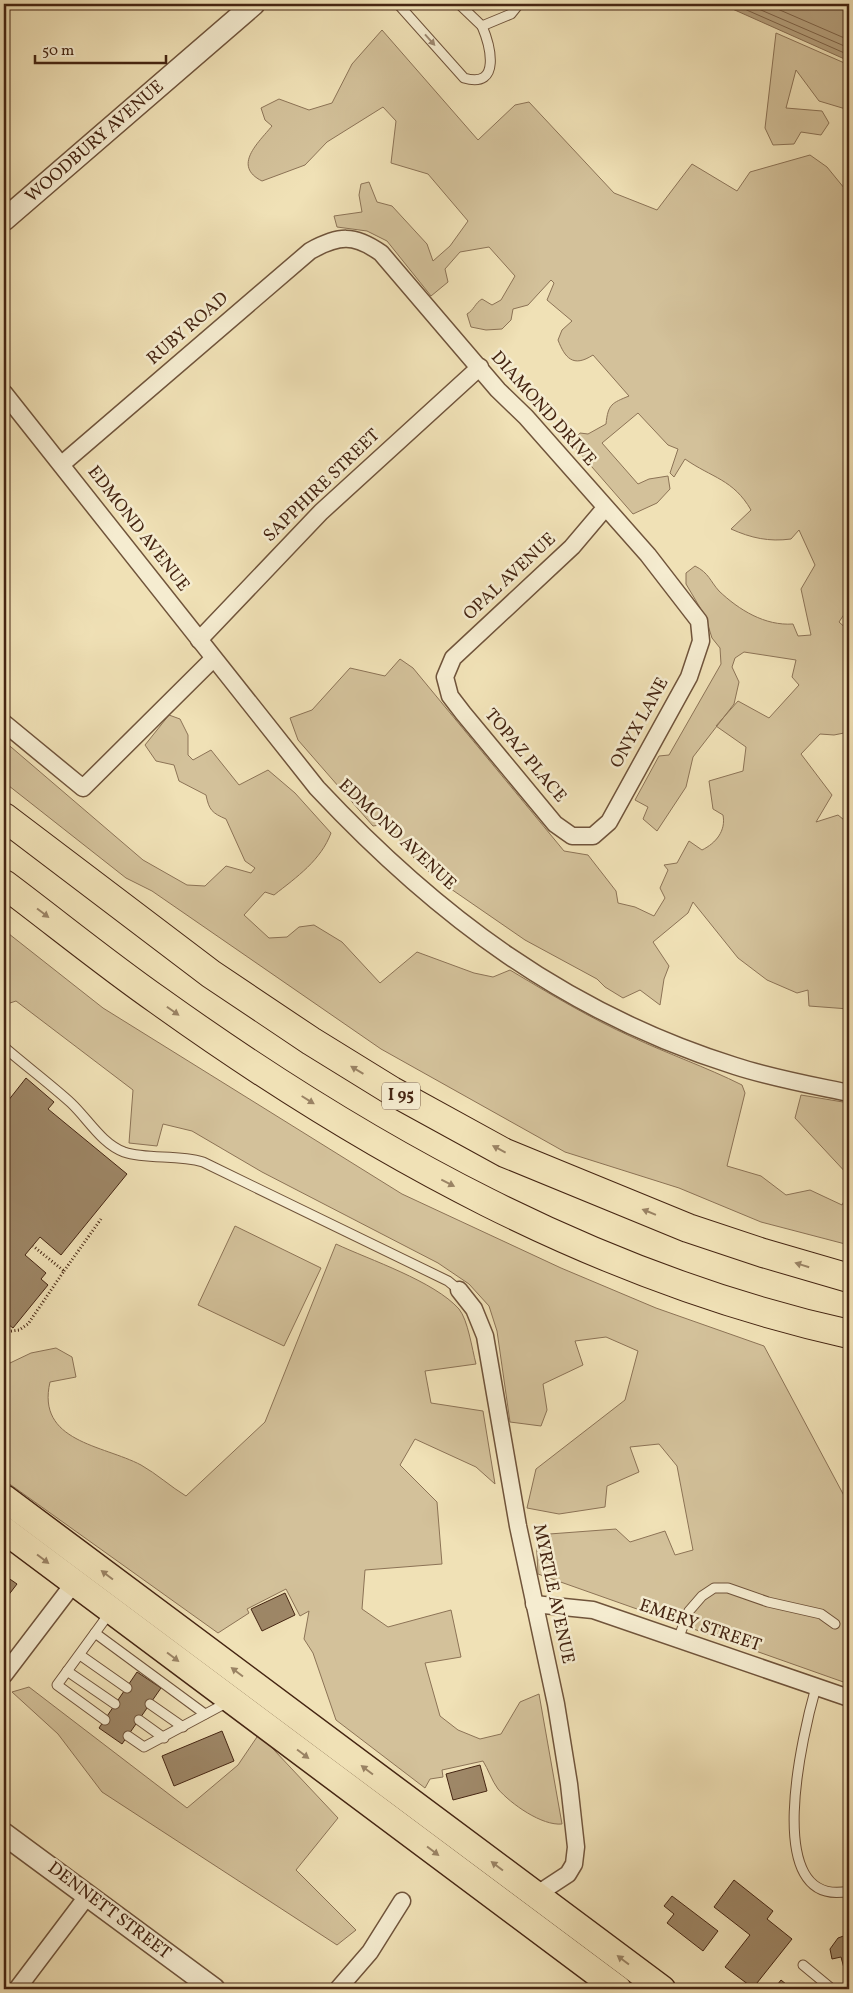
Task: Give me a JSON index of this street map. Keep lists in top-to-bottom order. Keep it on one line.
{"streets":{"highway":["I 95"],"street":["WOODBURY AVENUE","RUBY ROAD","DIAMOND DRIVE","SAPPHIRE STREET","EDMOND AVENUE","OPAL AVENUE","ONYX LANE","TOPAZ PLACE","MYRTLE AVENUE","EMERY STREET","DENNETT STREET"]},"crossings":[["RUBY ROAD","DIAMOND DRIVE"],["RUBY ROAD","EDMOND AVENUE"],["DIAMOND DRIVE","SAPPHIRE STREET"],["DIAMOND DRIVE","OPAL AVENUE"],["DIAMOND DRIVE","ONYX LANE"],["SAPPHIRE STREET","EDMOND AVENUE"],["OPAL AVENUE","TOPAZ PLACE"],["ONYX LANE","TOPAZ PLACE"],["MYRTLE AVENUE","EMERY STREET"]],"scale_bar":"50 m"}
